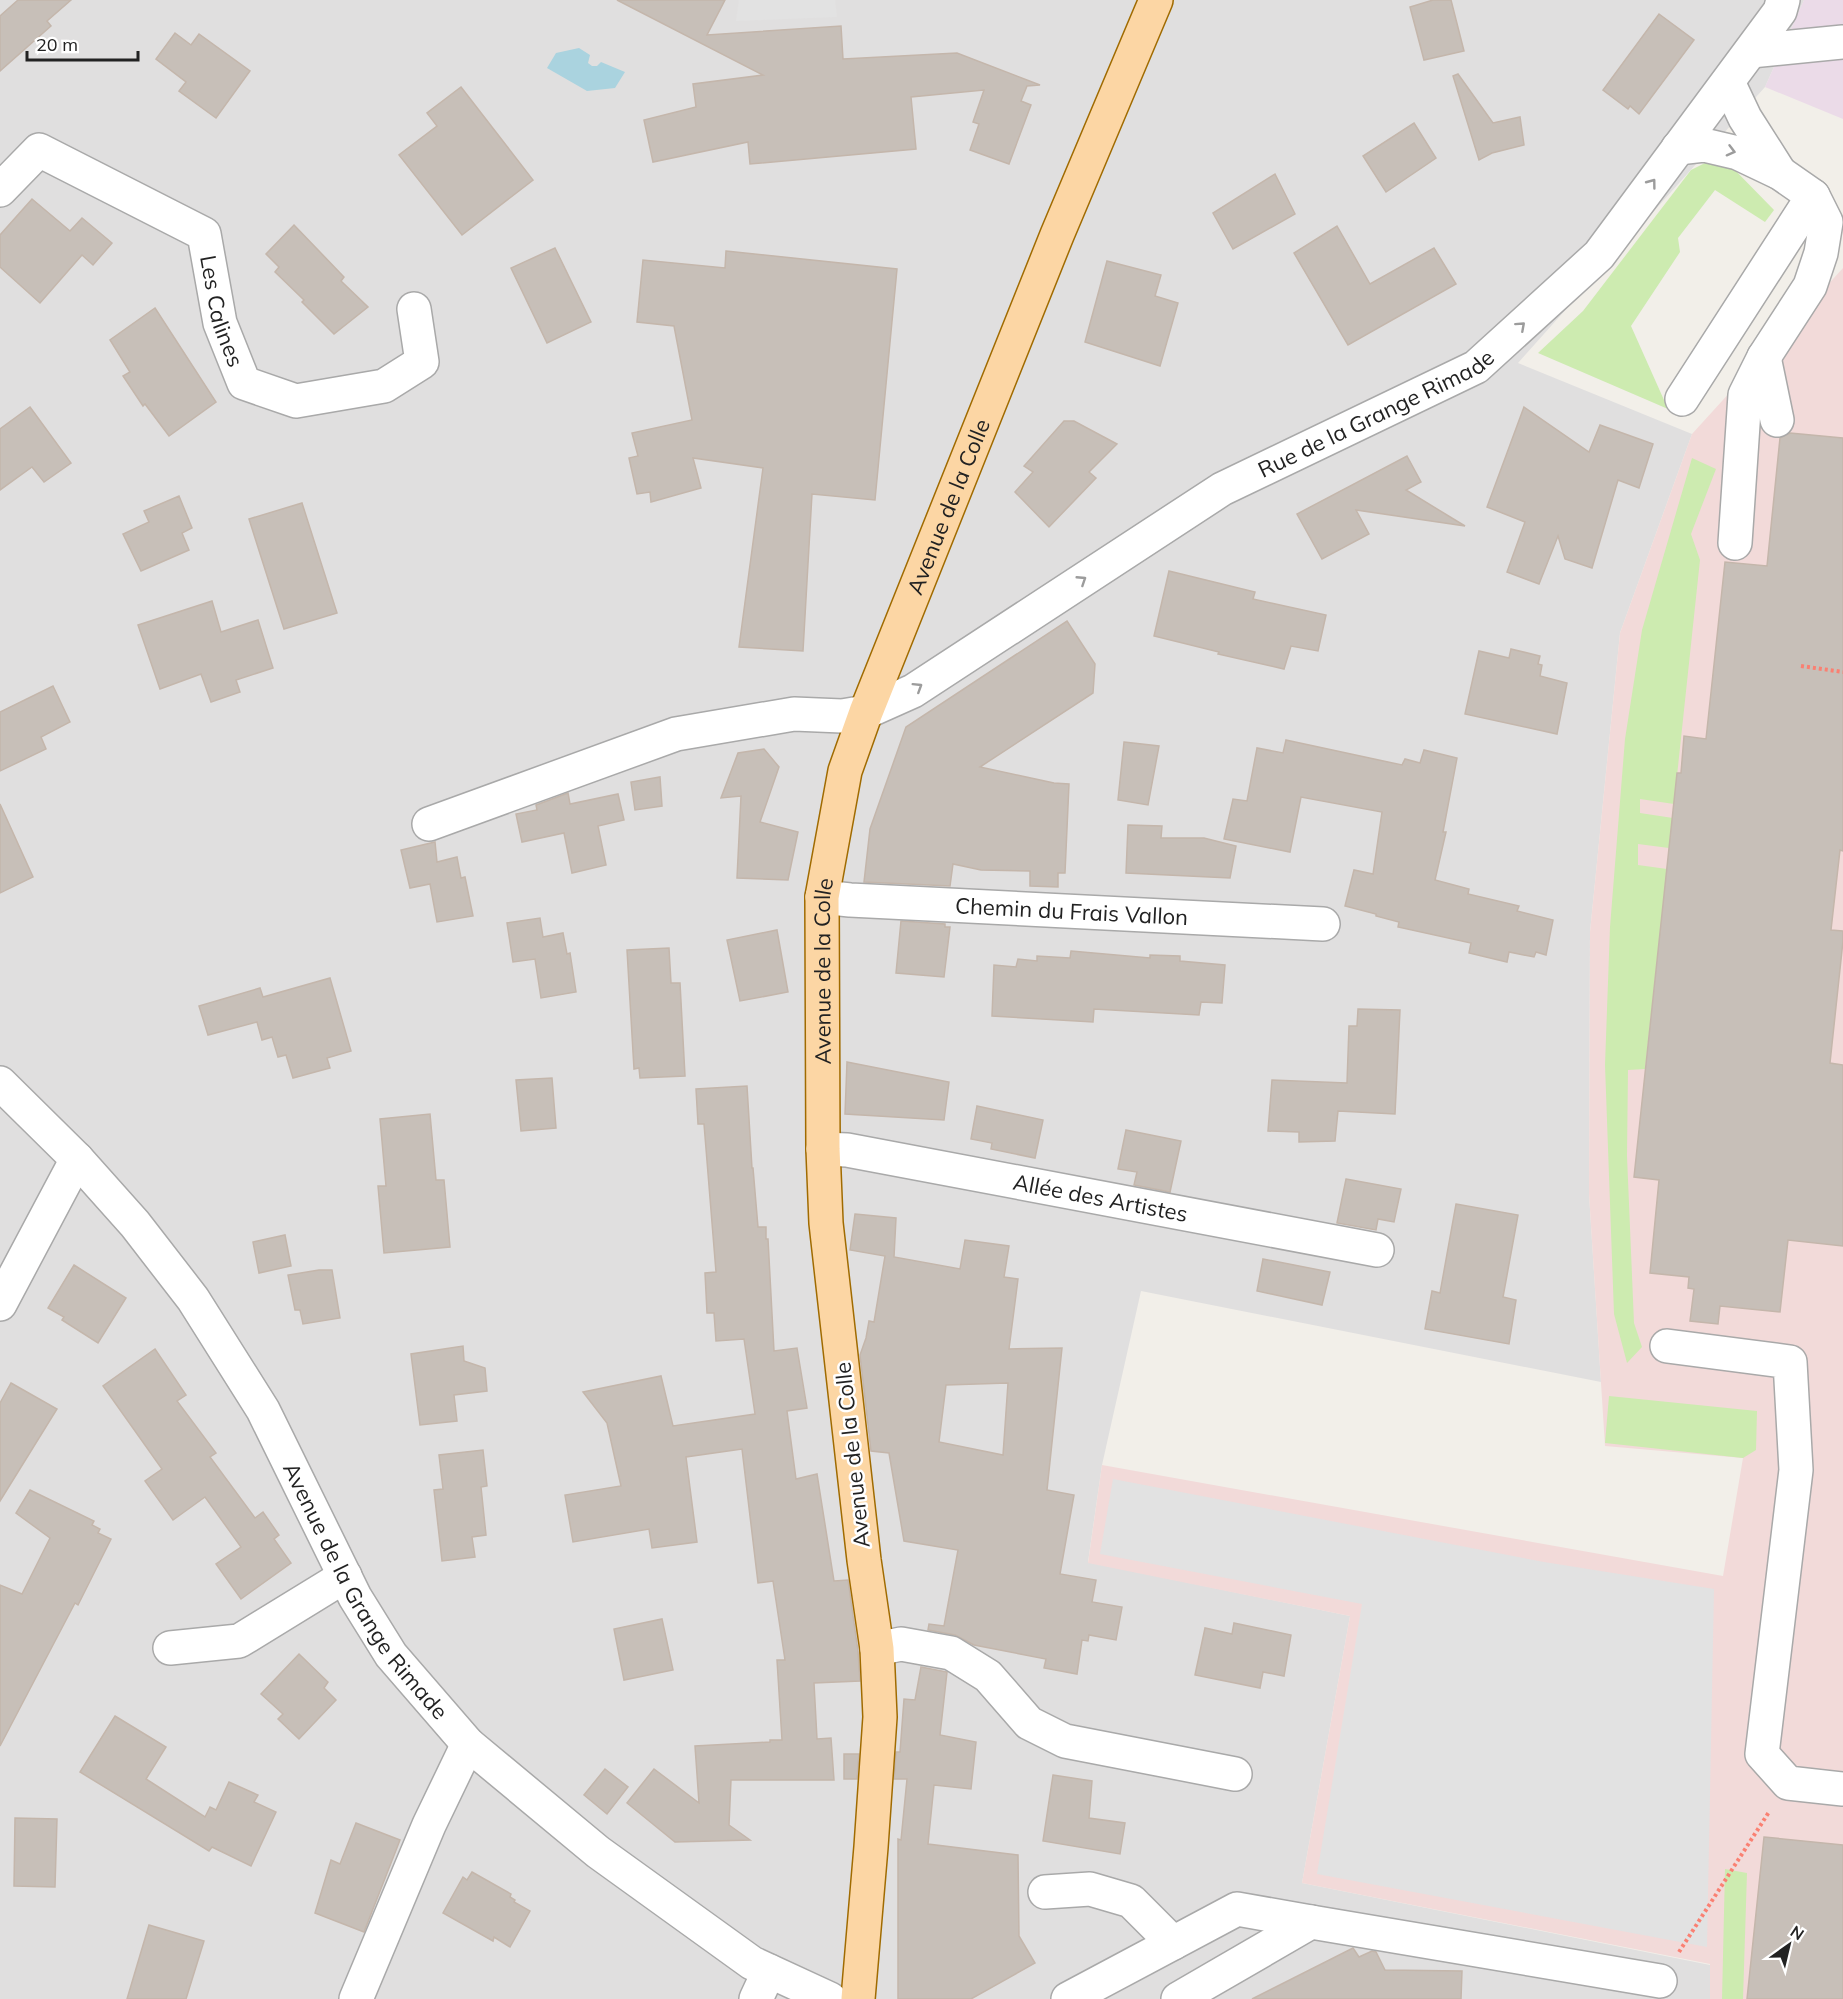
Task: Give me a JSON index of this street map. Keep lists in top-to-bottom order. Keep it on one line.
{"streets":{"main road":["Avenue de la Colle"],"street":["Les Calines","Rue de la Grange Rimade","Chemin du Frais Vallon","Allée des Artistes","Avenue de la Grange Rimade"]},"crossings":[["Rue de la Grange Rimade","Avenue de la Colle"],["Avenue de la Colle","Chemin du Frais Vallon"],["Avenue de la Colle","Allée des Artistes"]],"one_way":["Rue de la Grange Rimade"],"scale_bar":"20 m","north":"top right"}
